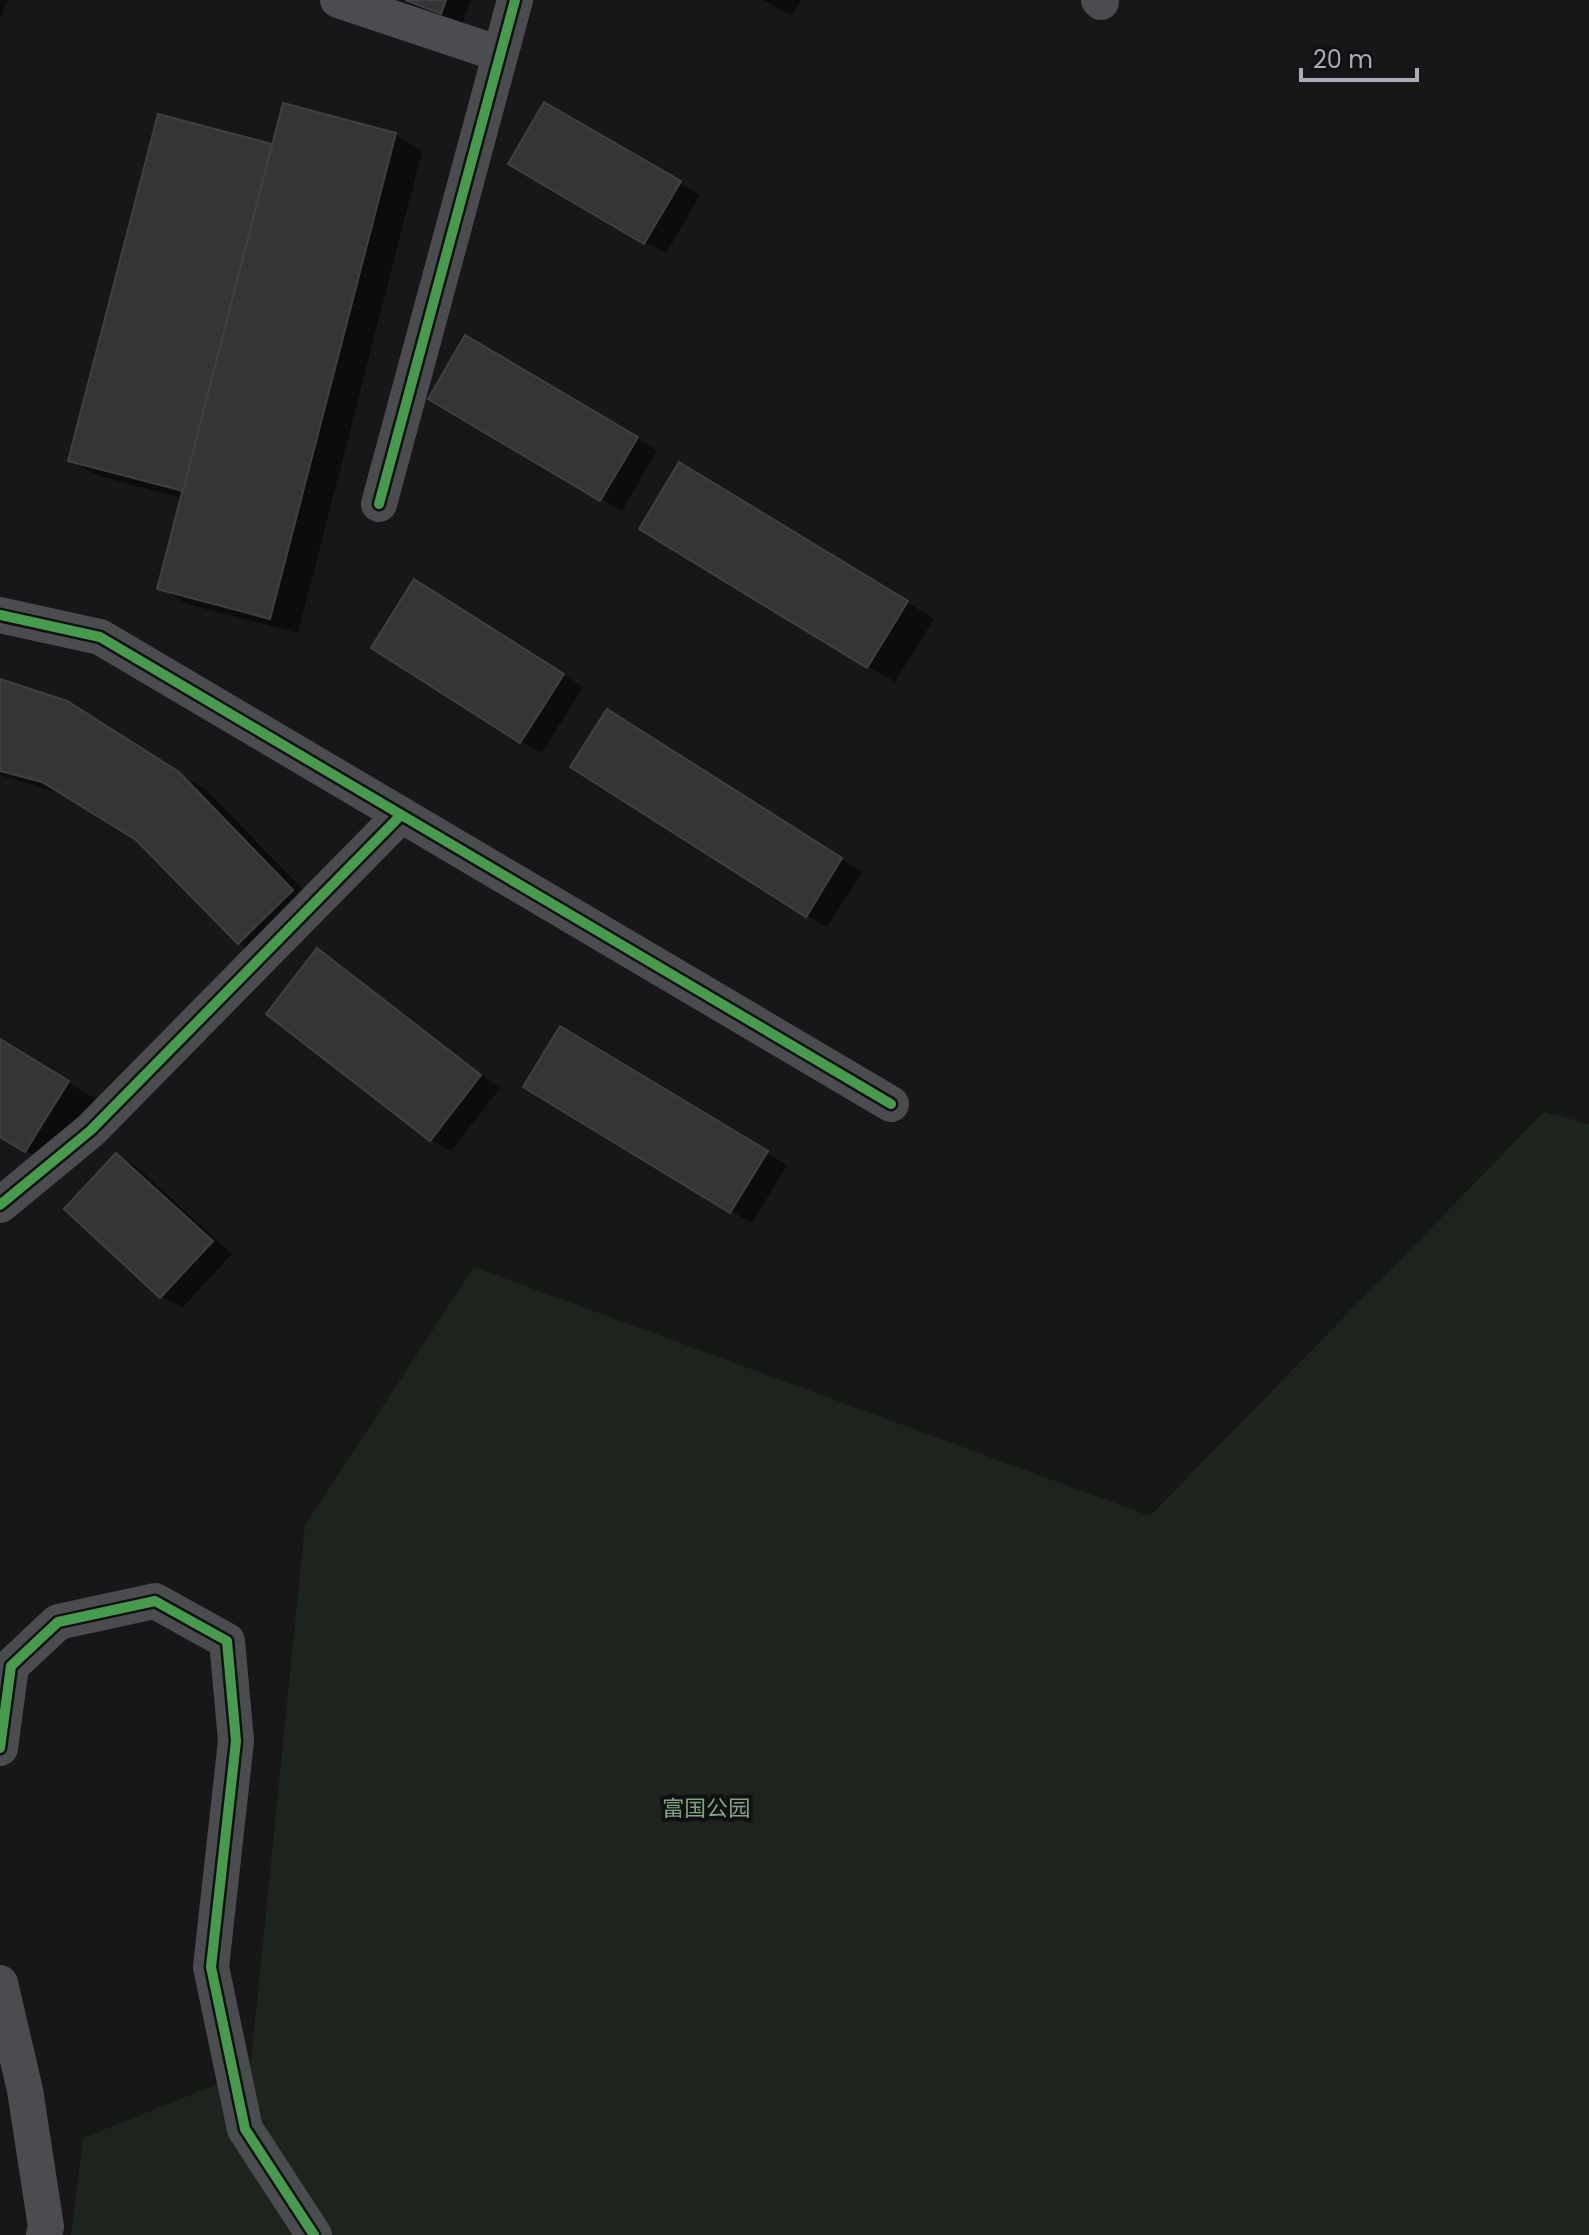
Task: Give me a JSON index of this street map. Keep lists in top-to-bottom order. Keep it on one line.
{"parks":["富国公园"],"scale_bar":"20 m"}
